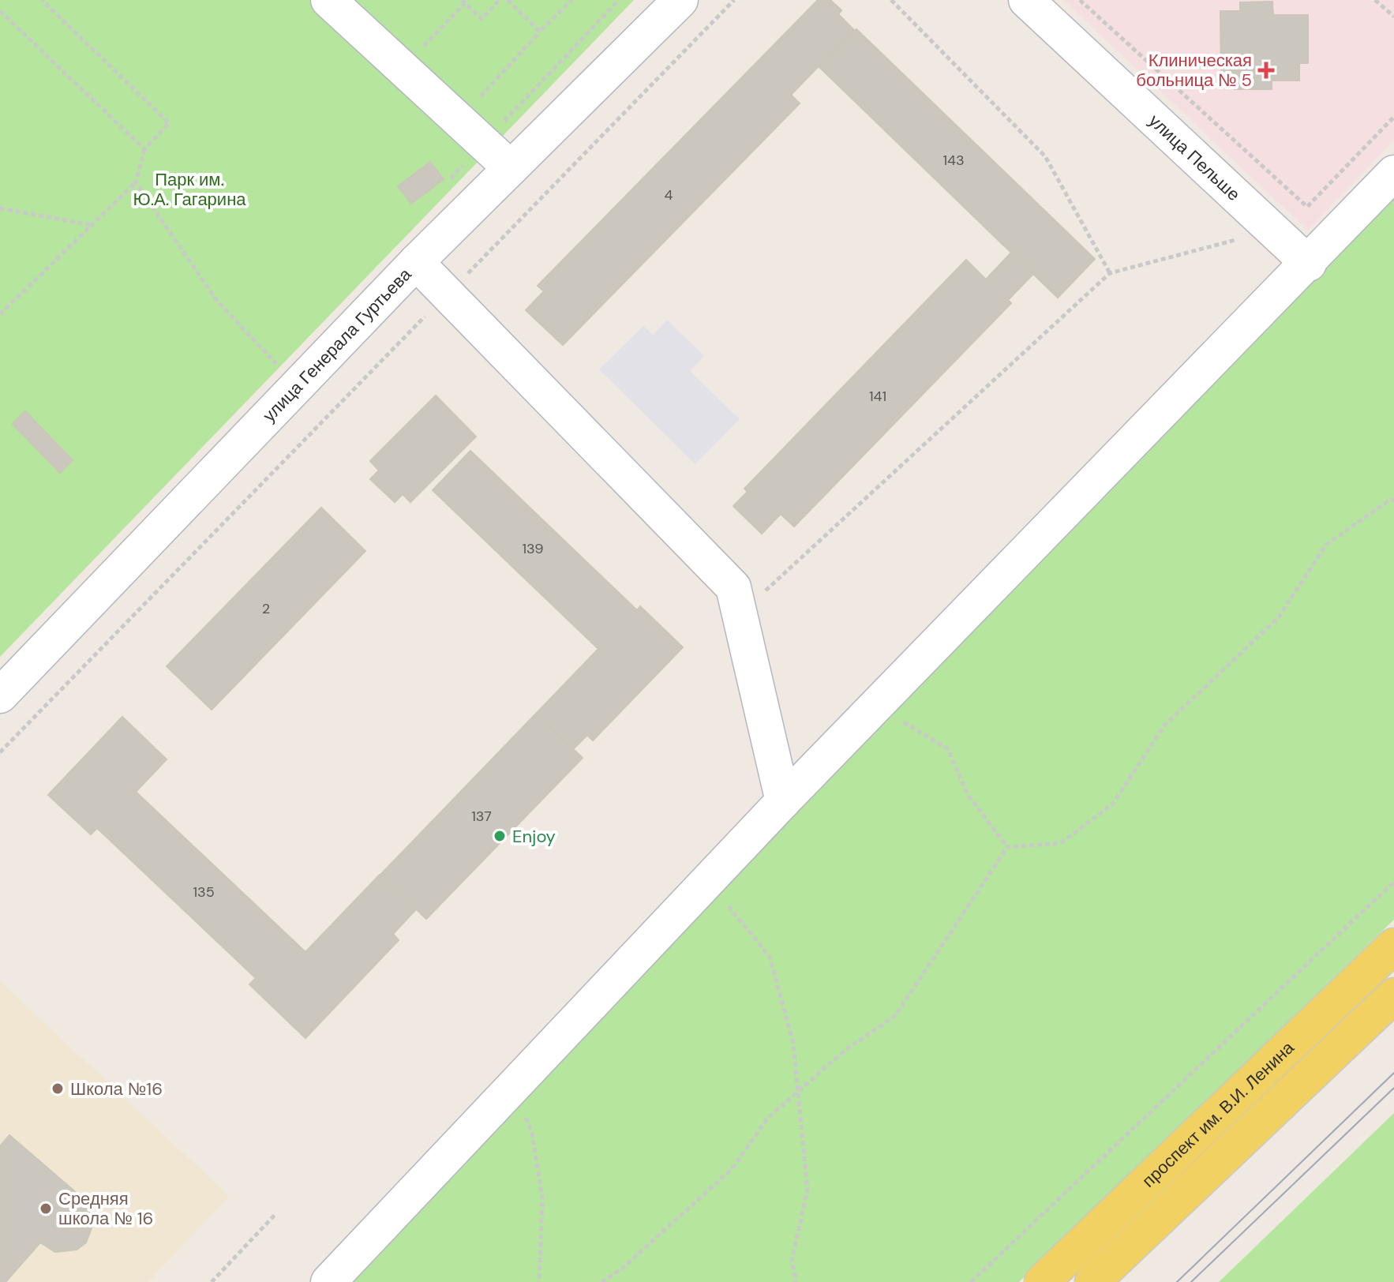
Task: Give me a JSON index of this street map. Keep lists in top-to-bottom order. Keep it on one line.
{"streets":{"main road":["проспект им. В.И. Ленина"],"street":["улица Пельше","улица Генерала Гуртьева"]},"parks":["Парк им. Ю.А. Гагарина"],"places":{"health":["Клиническая больница № 5"],"other":["Enjoy","Школа №16","Средняя школа № 16"]},"house_numbers":["143","4","141","139","2","137","135"]}
